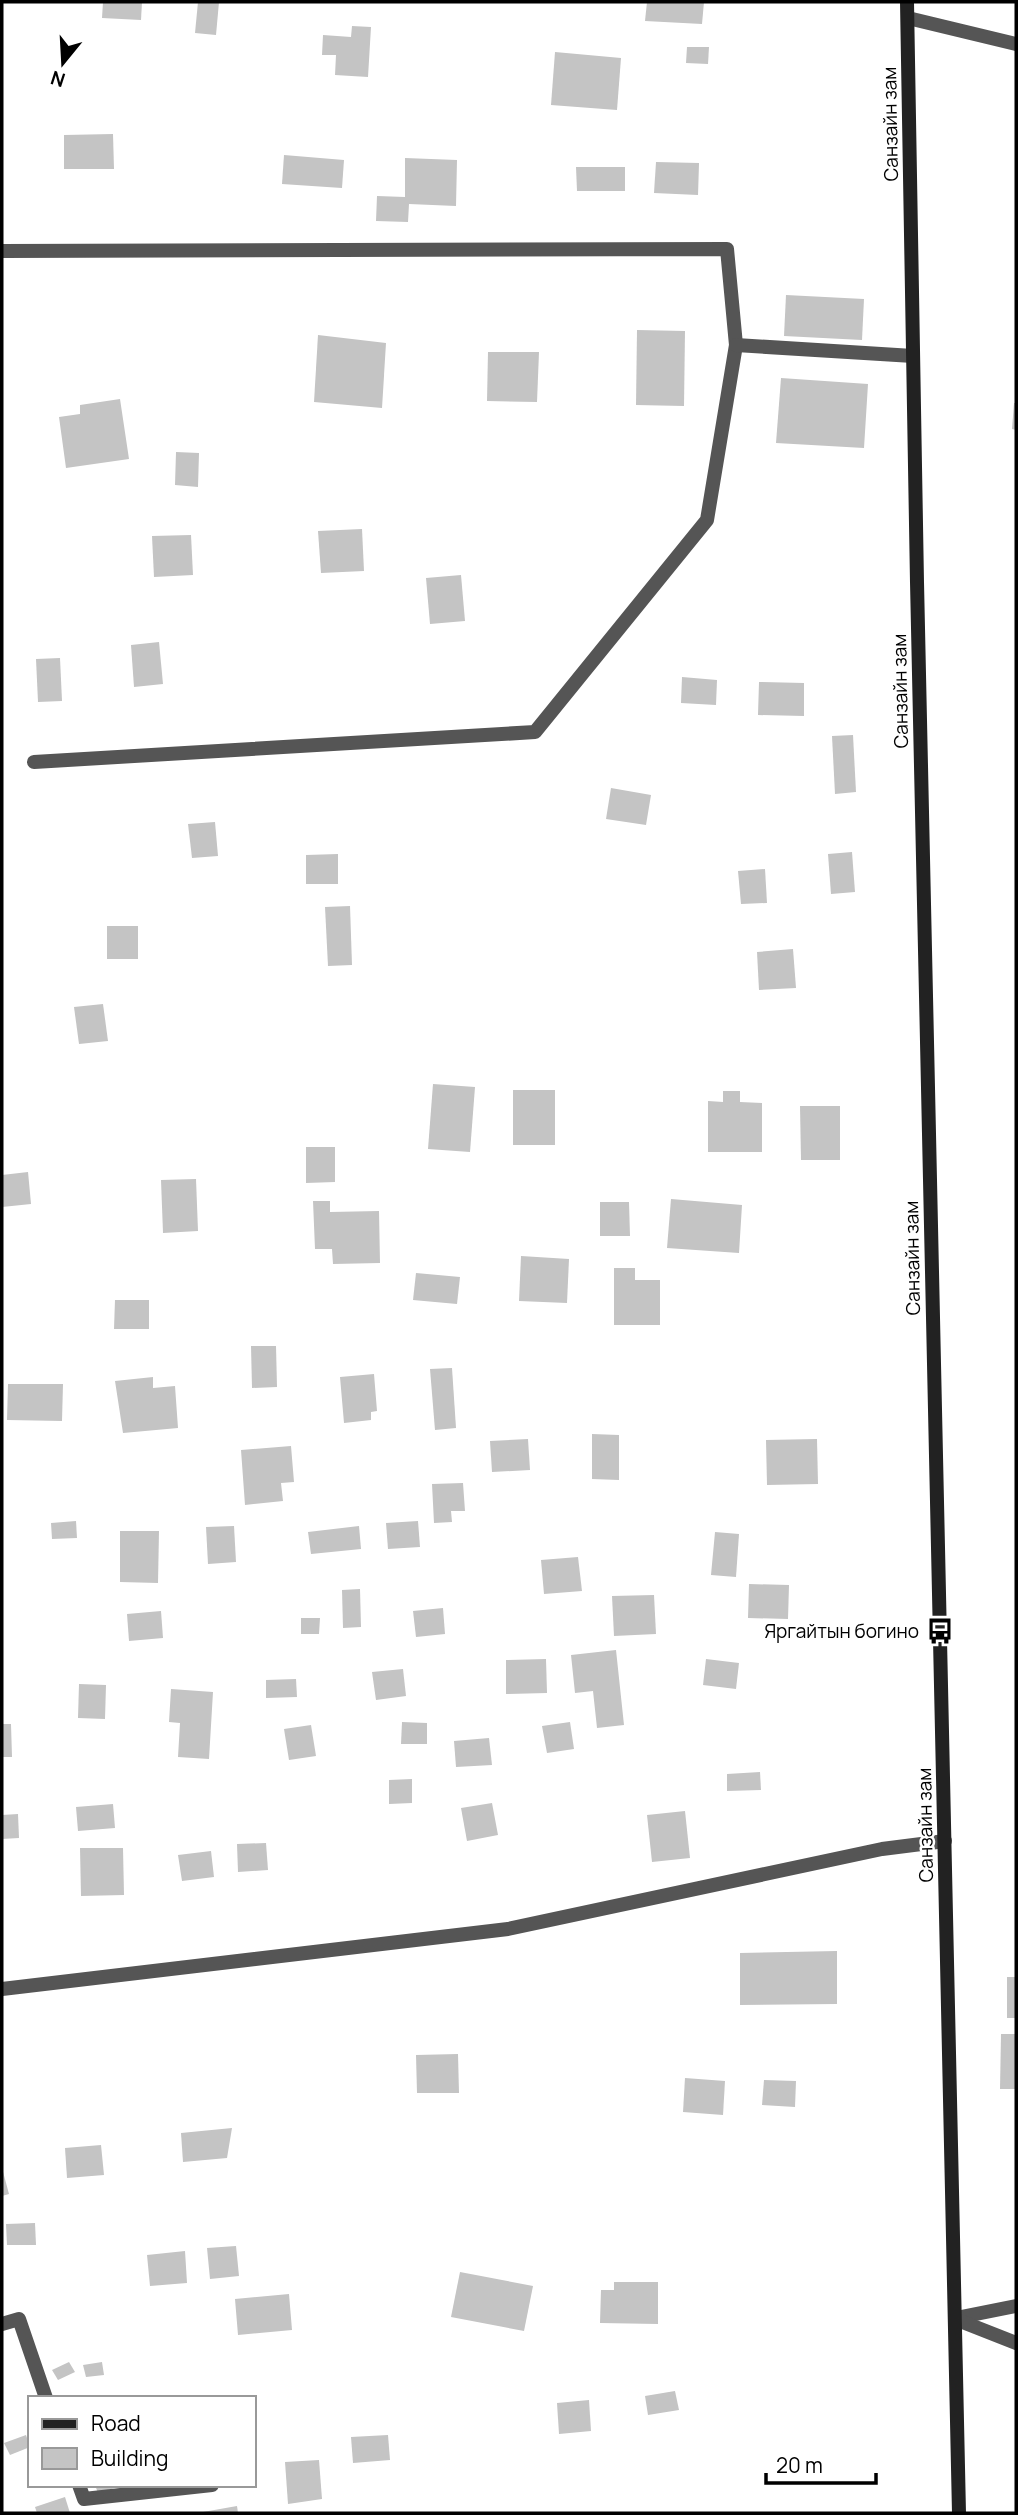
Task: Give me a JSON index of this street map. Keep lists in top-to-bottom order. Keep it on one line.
{"streets":{"main road":["Санзайн зам"]},"places":{"bus stop":["Яргайтын богино"]},"legend":["Road","Building"],"scale_bar":"20 m","north":"bottom"}
